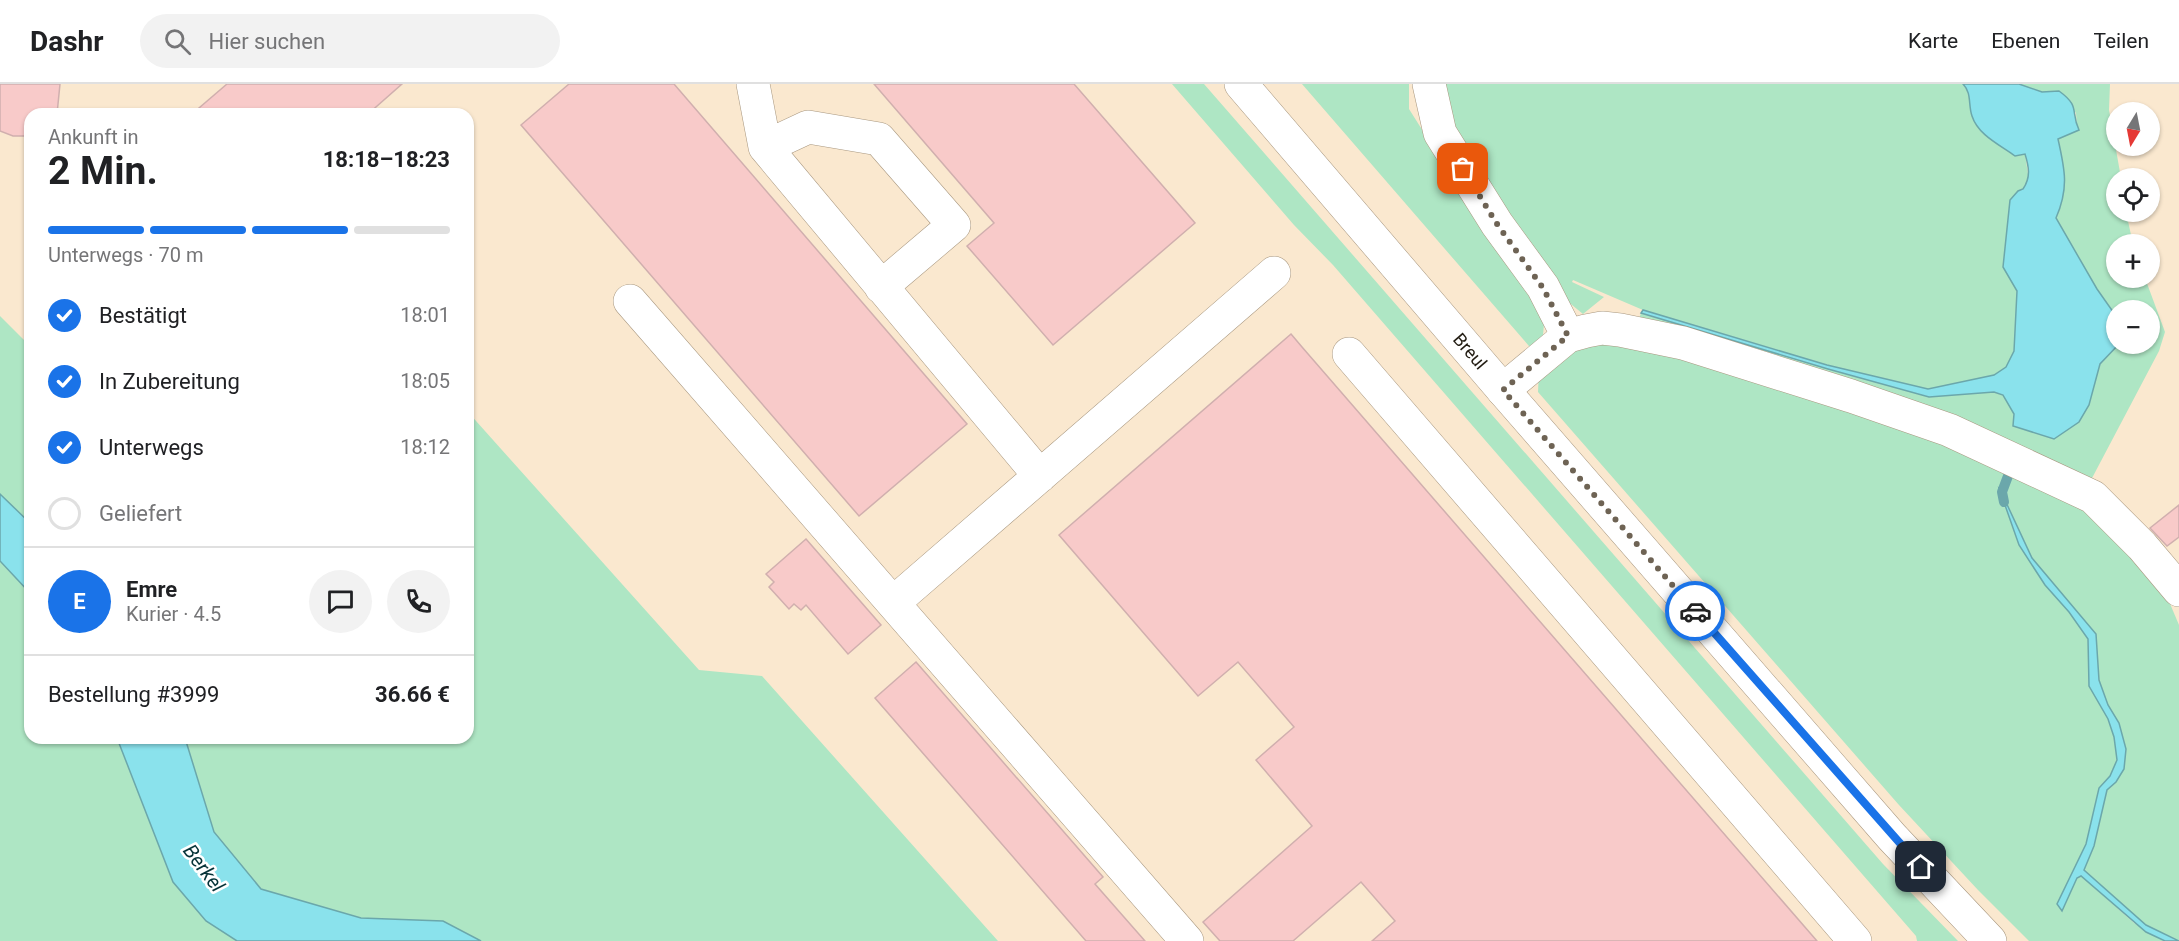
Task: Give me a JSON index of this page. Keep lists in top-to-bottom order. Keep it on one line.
{"streets":{"main road":["Breul"]},"water":["Berkel"],"north":"bottom","page":{"header":"Dashr","search":"Hier suchen","nav":["Karte","Ebenen","Teilen"],"map_buttons":["+","−"],"heading":["2 Min.","Ankunft in","18:18–18:23"],"panel":["Emre","Kurier · 4.5","Bestellung #3999","36.66 €"],"bar":"Unterwegs · 70 m","list":[["Bestätigt","18:01"],["In Zubereitung","18:05"],["Unterwegs","18:12"],"Geliefert"],"round":"E"}}
